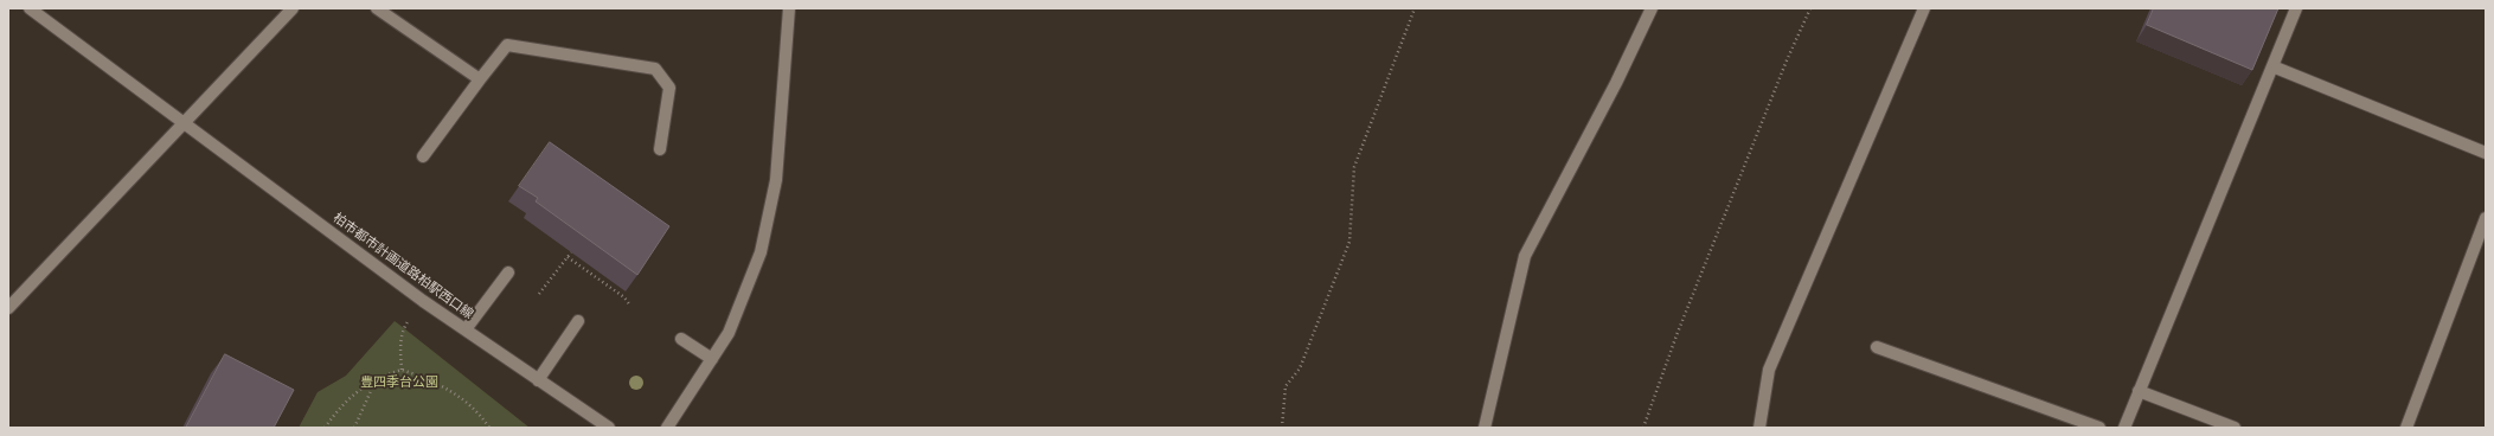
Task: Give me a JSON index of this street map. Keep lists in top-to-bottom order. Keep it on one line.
{"streets":{"street":["柏市都市計画道路柏駅西口線"]},"parks":["豊四季台公園"]}
